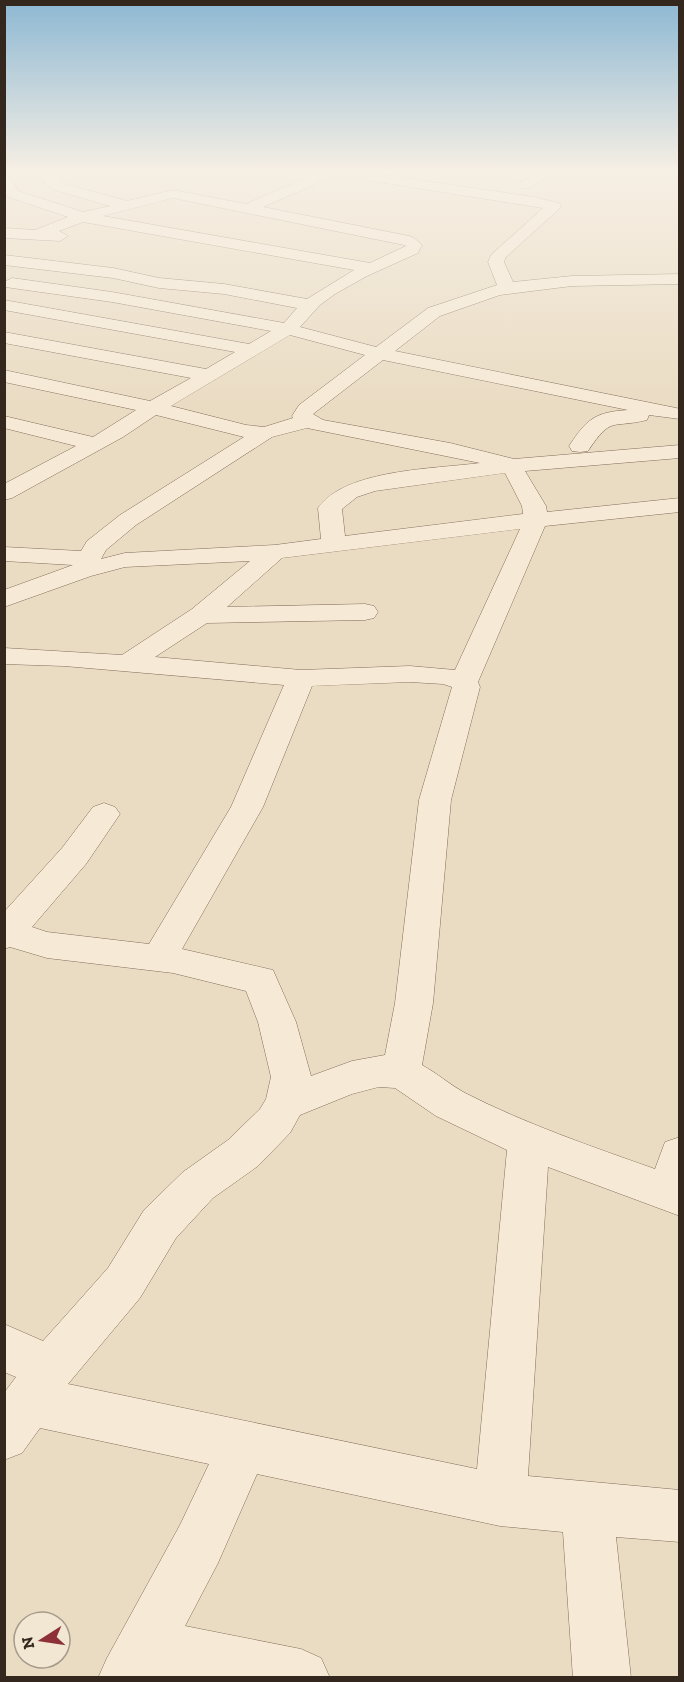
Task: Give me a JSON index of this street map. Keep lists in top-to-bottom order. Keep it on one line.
{"north":"left"}
